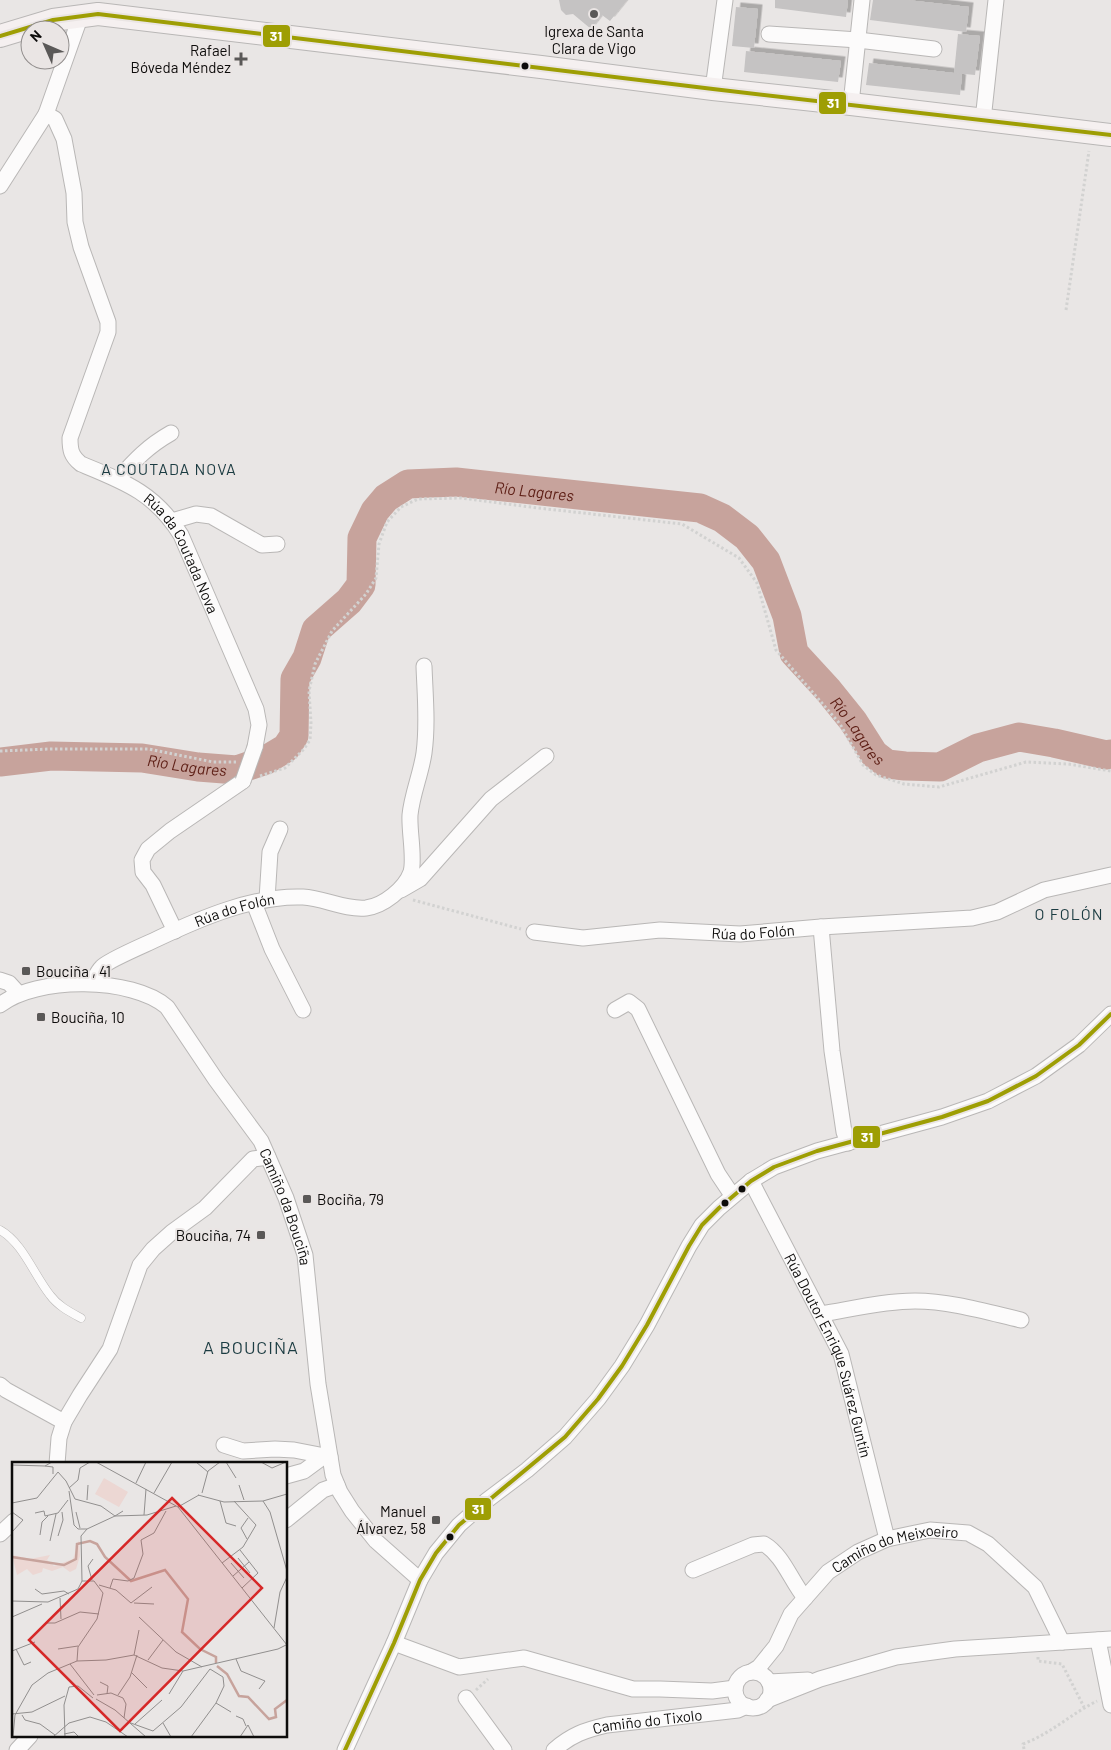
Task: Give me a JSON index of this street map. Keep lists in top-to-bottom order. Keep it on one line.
{"streets":{"street":["Rúa da Coutada Nova","Rúa do Folón","Camiño da Bouciña","Rúa Doutor Enrique Suárez Guntín","Camiño do Meixoeiro","Camiño do Tixolo"]},"crossings":[["Rúa da Coutada Nova","Rúa do Folón"],["Rúa do Folón","Camiño da Bouciña"],["Rúa Doutor Enrique Suárez Guntín","Camiño do Meixoeiro"],["Camiño do Meixoeiro","Camiño do Tixolo"]],"districts":["A COUTADA NOVA","O FOLÓN","A BOUCIÑA"],"water":["Río Lagares"],"places":{"other":["Igrexa de Santa Clara de Vigo"],"health":["Rafael Bóveda Méndez"],"transit":["Bouciña , 41","Bouciña, 10","Bociña, 79","Bouciña, 74","Manuel Álvarez, 58"]},"lines":["transit line 31"],"north":"top left"}
